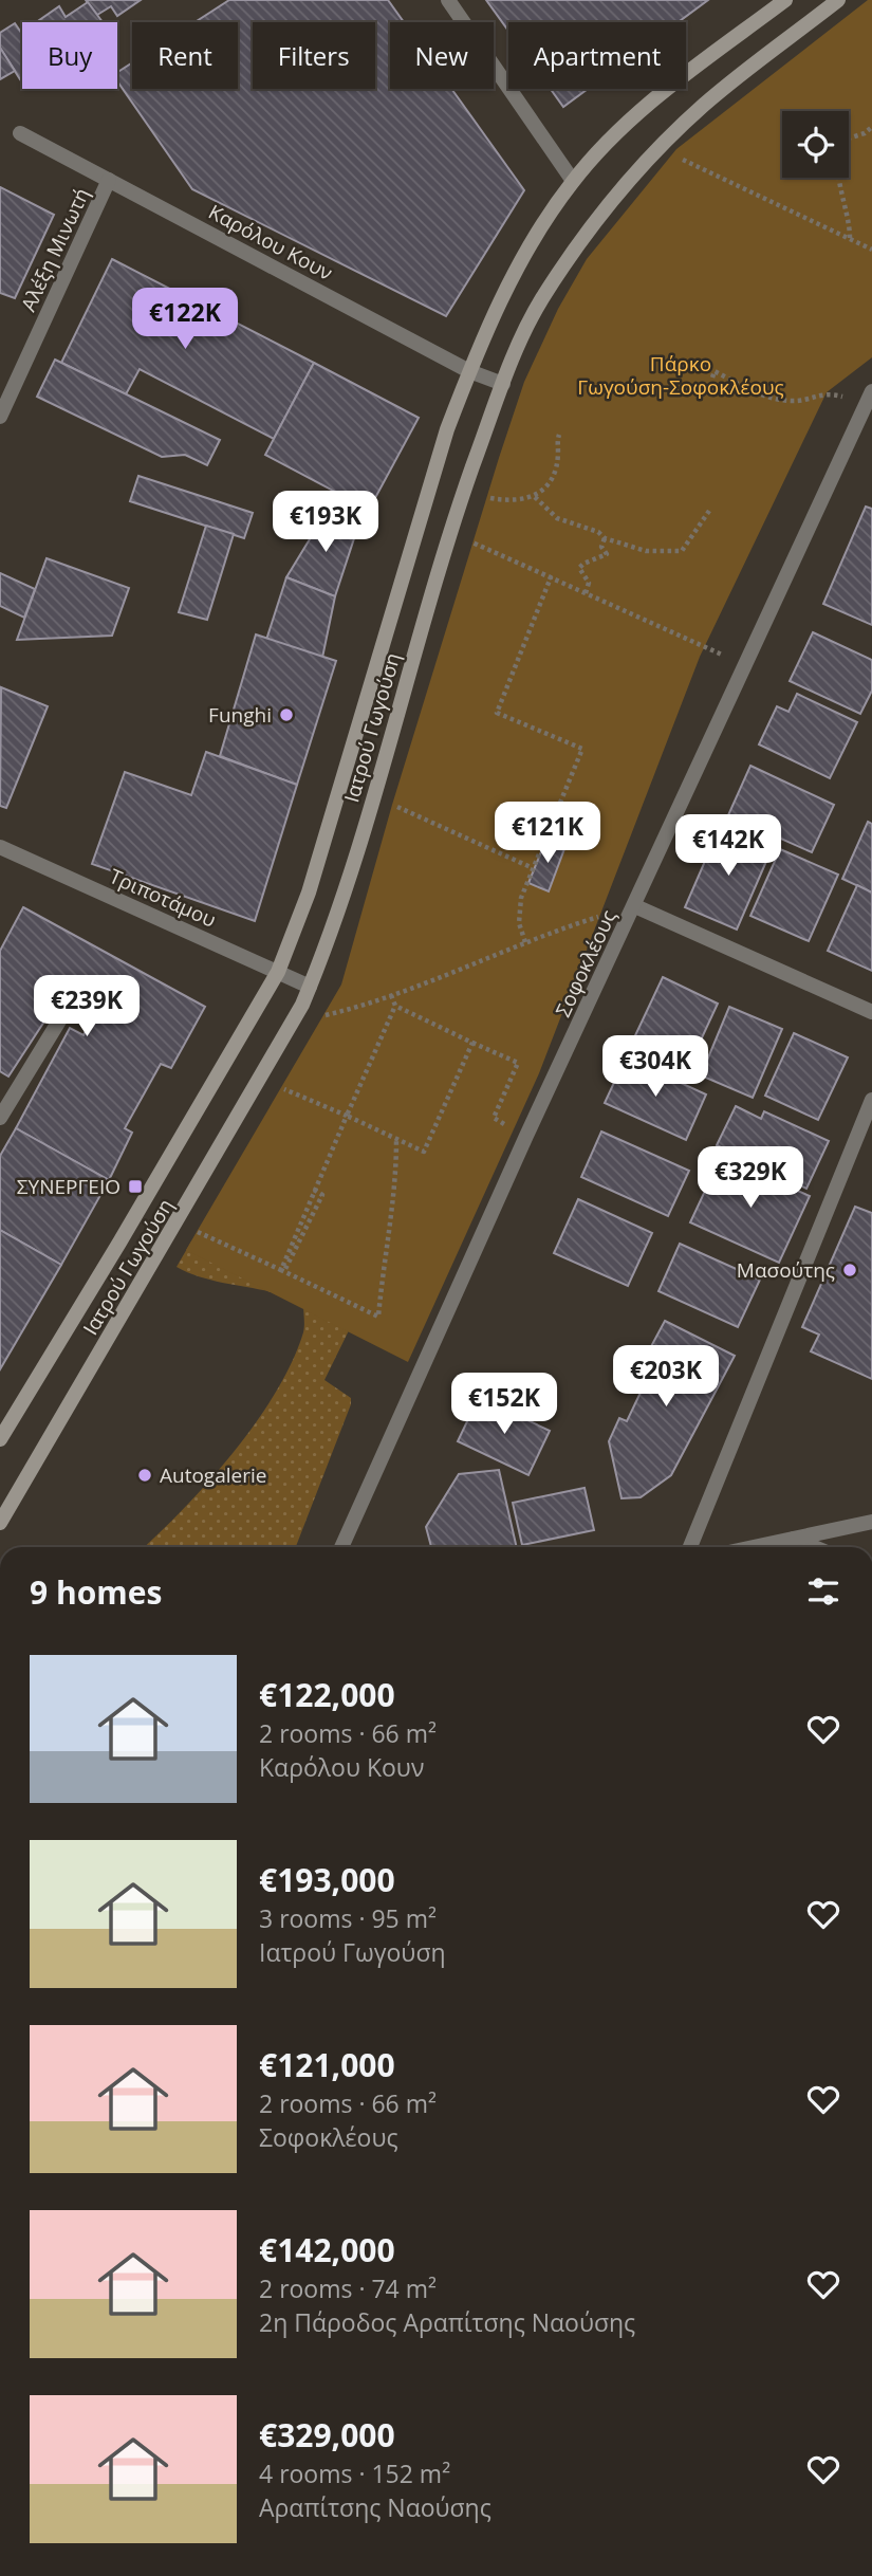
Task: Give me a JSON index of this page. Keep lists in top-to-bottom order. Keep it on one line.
{"streets":{"main road":["Ιατρού Γωγούση"],"street":["Καρόλου Κουν","Αλέξη Μινωτή","Τριποτάμου","Σοφοκλέους"]},"crossings":[["Καρόλου Κουν","Αλέξη Μινωτή"],["Καρόλου Κουν","Ιατρού Γωγούση"],["Ιατρού Γωγούση","Τριποτάμου"]],"parks":["Πάρκο Γωγούση-Σοφοκλέους"],"places":{"other":["Funghi","Μασούτης","Autogalerie"],"transit":["ΣΥΝΕΡΓΕΙΟ"]},"page":{"chip":["Buy","Rent","Filters","New","Apartment"],"price":["€122K","€193K","€121K","€142K","€239K","€304K","€329K","€203K","€152K"],"heading":"9 homes","list":[{"name":"€122,000","note":"2 rooms · 66 m² · Καρόλου Κουν"},{"name":"€193,000","note":"3 rooms · 95 m² · Ιατρού Γωγούση"},{"name":"€121,000","note":"2 rooms · 66 m² · Σοφοκλέους"},{"name":"€142,000","note":"2 rooms · 74 m² · 2η Πάροδος Αραπίτσης Ναούσης"},{"name":"€329,000","note":"4 rooms · 152 m² · Αραπίτσης Ναούσης"}]}}
